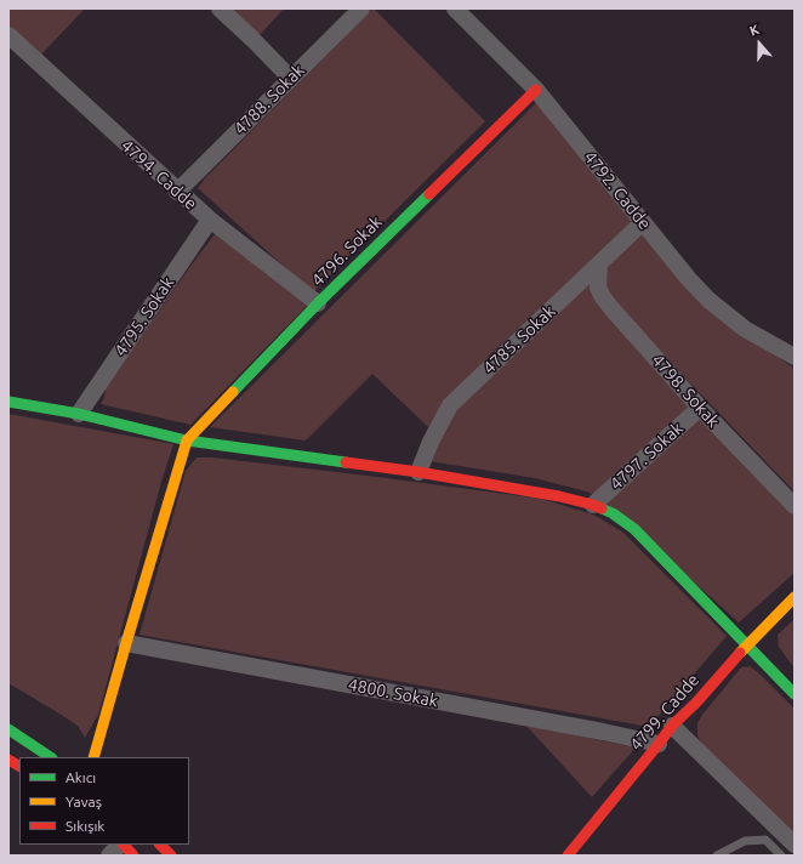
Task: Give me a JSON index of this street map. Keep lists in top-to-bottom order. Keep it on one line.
{"streets":{"street":["4788. Sokak","4794. Cadde","4792. Cadde","4796. Sokak","4795. Sokak","4785. Sokak","4798. Sokak","4797. Sokak","4800. Sokak","4799. Cadde"]},"crossings":[["4788. Sokak","4794. Cadde"],["4794. Cadde","4796. Sokak"],["4794. Cadde","4795. Sokak"],["4792. Cadde","4796. Sokak"],["4792. Cadde","4785. Sokak"],["4785. Sokak","4798. Sokak"],["4798. Sokak","4797. Sokak"],["4800. Sokak","4799. Cadde"]],"legend":["Akıcı","Yavaş","Sıkışık"],"north":"top"}
